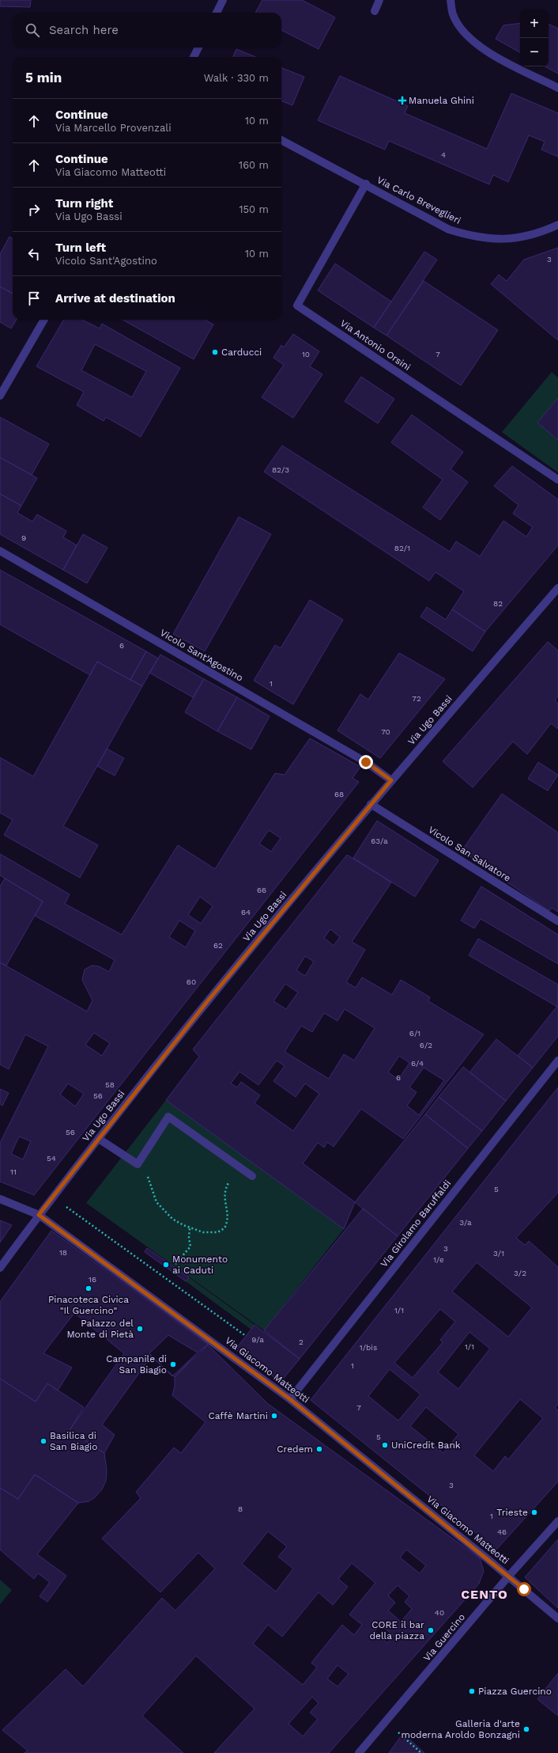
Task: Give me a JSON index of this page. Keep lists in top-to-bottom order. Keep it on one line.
{"streets":{"street":["Via Carlo Breveglieri","Via Antonio Orsini","Vicolo Sant'Agostino","Via Ugo Bassi","Vicolo San Salvatore","Via Girolamo Baruffaldi","Via Giacomo Matteotti","Via Guercino"]},"crossings":[["Via Carlo Breveglieri","Via Antonio Orsini"],["Vicolo Sant'Agostino","Via Ugo Bassi"],["Via Ugo Bassi","Vicolo San Salvatore"],["Via Ugo Bassi","Via Giacomo Matteotti"],["Via Girolamo Baruffaldi","Via Giacomo Matteotti"],["Via Giacomo Matteotti","Via Guercino"]],"districts":["CENTO"],"places":{"health":["Manuela Ghini"],"other":["Carducci","Monumento ai Caduti","Pinacoteca Civica \"Il Guercino\"","Palazzo del Monte di Pietà","Campanile di San Biagio","Caffè Martini","Basilica di San Biagio","UniCredit Bank","Credem","Trieste","CORE il bar della piazza","Piazza Guercino","Galleria d'arte moderna Aroldo Bonzagni"]},"house_numbers":["4","3","10","7","82/3","9","82/1","82","6","1","72","70","68","63/a","66","64","62","60","6/1","6/2","6/4","6","58","56","56","54","11","5","3/a","3","18","3/1","1/e","3/2","16","1/1","9/a","2","1/1","1/bis","1","7","5","3","8","1","46","40"],"page":{"map_buttons":["+","−"],"search":"Search here","heading":["5 min","Walk · 330 m"],"list":[["Continue","Via Marcello Provenzali","10 m"],["Continue","Via Giacomo Matteotti","160 m"],["Turn right","Via Ugo Bassi","150 m"],["Turn left","Vicolo Sant'Agostino","10 m"],"Arrive at destination"]}}
